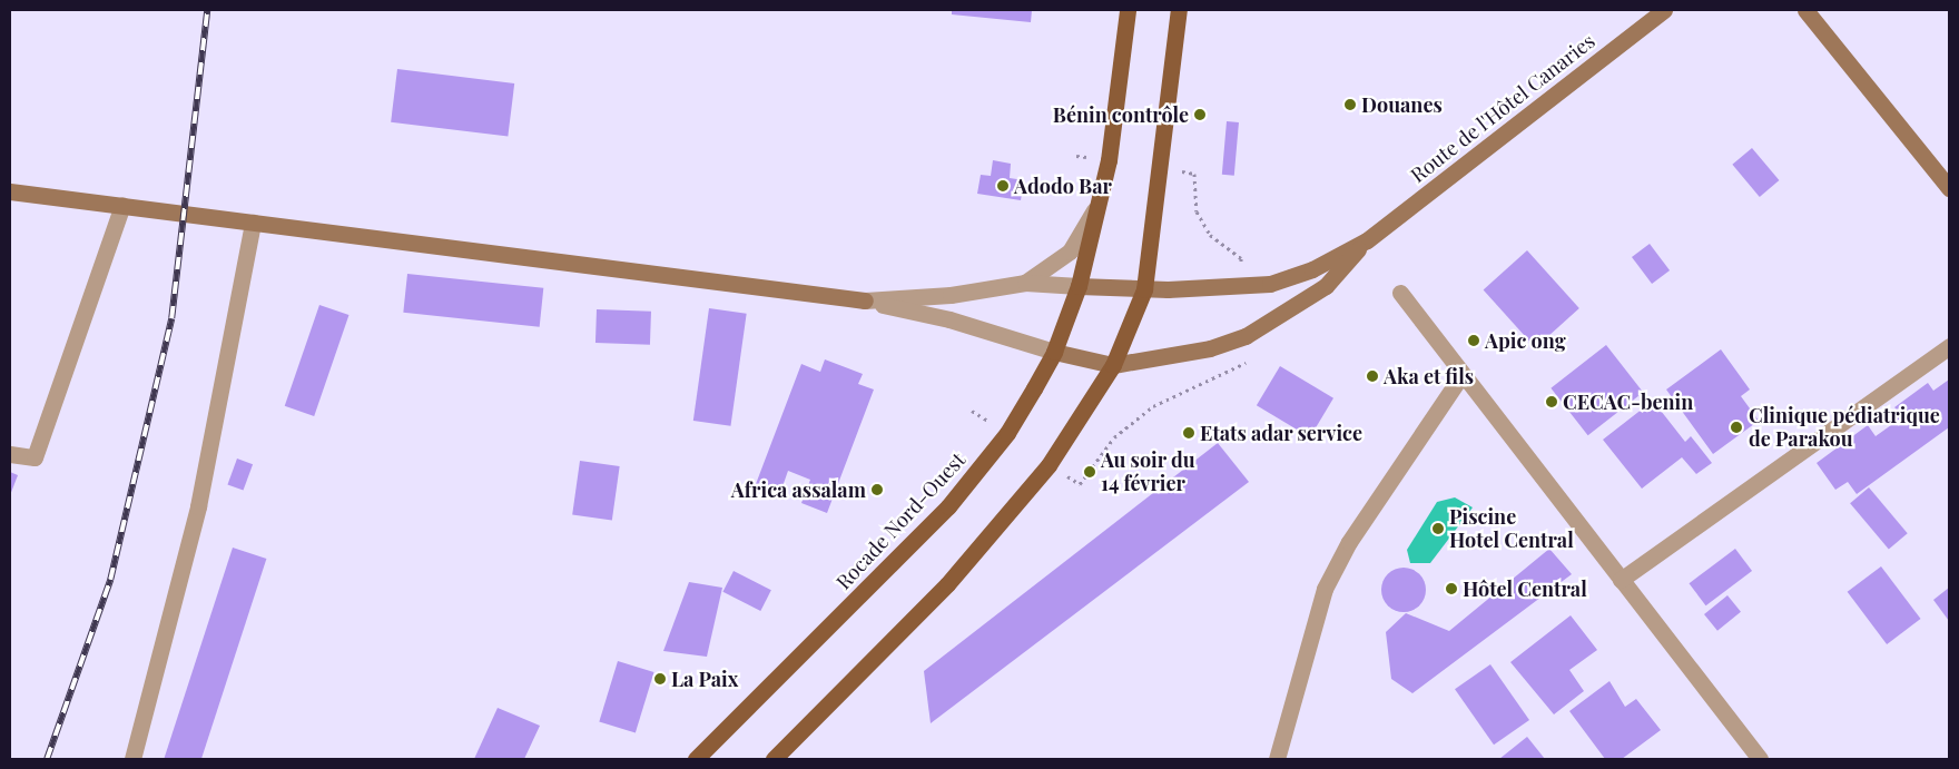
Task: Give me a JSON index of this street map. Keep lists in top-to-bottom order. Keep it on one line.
{"streets":{"main road":["Rocade Nord-Ouest"],"street":["Route de l'Hôtel Canaries"]},"crossings":[["Route de l'Hôtel Canaries","Rocade Nord-Ouest"]],"places":["Douanes","Bénin contrôle","Adodo Bar","Apic ong","Aka et fils","CECAC-benin","Clinique pédiatrique de Parakou","Etats adar service","Au soir du 14 février","Africa assalam","Piscine Hotel Central","Hôtel Central","La Paix"]}
